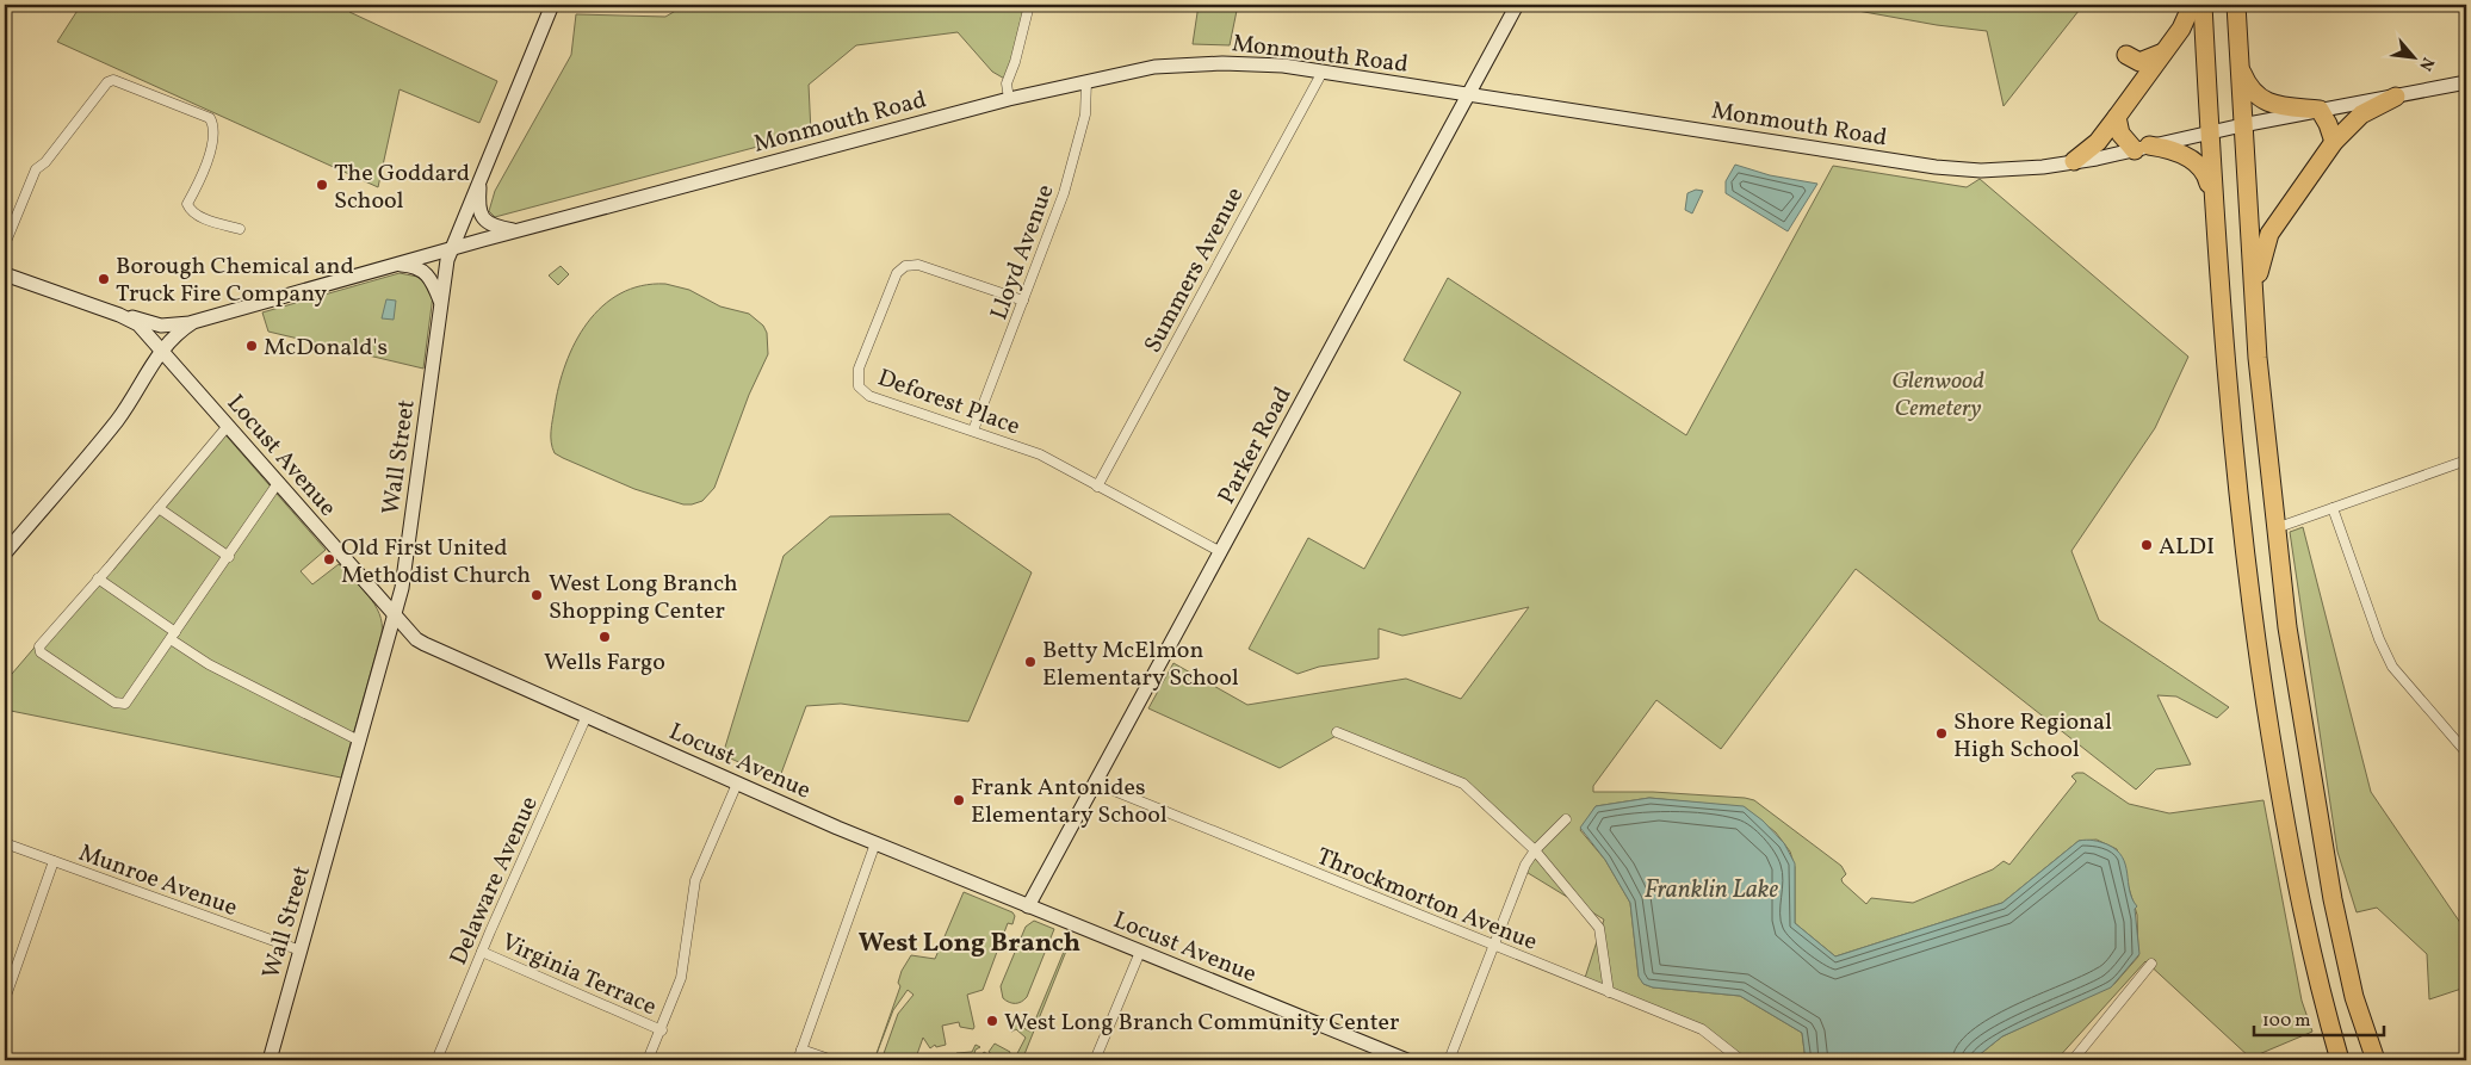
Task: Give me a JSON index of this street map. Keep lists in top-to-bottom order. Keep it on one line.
{"streets":{"street":["Monmouth Road","Lloyd Avenue","Summers Avenue","Deforest Place","Parker Road","Locust Avenue","Wall Street","Munroe Avenue","Delaware Avenue","Throckmorton Avenue","Virginia Terrace"]},"crossings":[["Monmouth Road","Lloyd Avenue"],["Monmouth Road","Summers Avenue"],["Monmouth Road","Parker Road"],["Monmouth Road","Locust Avenue"],["Monmouth Road","Wall Street"],["Lloyd Avenue","Deforest Place"],["Summers Avenue","Deforest Place"],["Deforest Place","Parker Road"],["Parker Road","Locust Avenue"],["Parker Road","Throckmorton Avenue"],["Locust Avenue","Wall Street"],["Locust Avenue","Delaware Avenue"],["Wall Street","Munroe Avenue"],["Delaware Avenue","Virginia Terrace"]],"districts":["West Long Branch"],"water":["Franklin Lake"],"parks":["Glenwood Cemetery"],"places":["The Goddard School","Borough Chemical and Truck Fire Company","McDonald's","ALDI","Old First United Methodist Church","West Long Branch Shopping Center","Wells Fargo","Betty McElmon Elementary School","Shore Regional High School","Frank Antonides Elementary School","West Long Branch Community Center"],"scale_bar":"100 m","north":"bottom right"}
